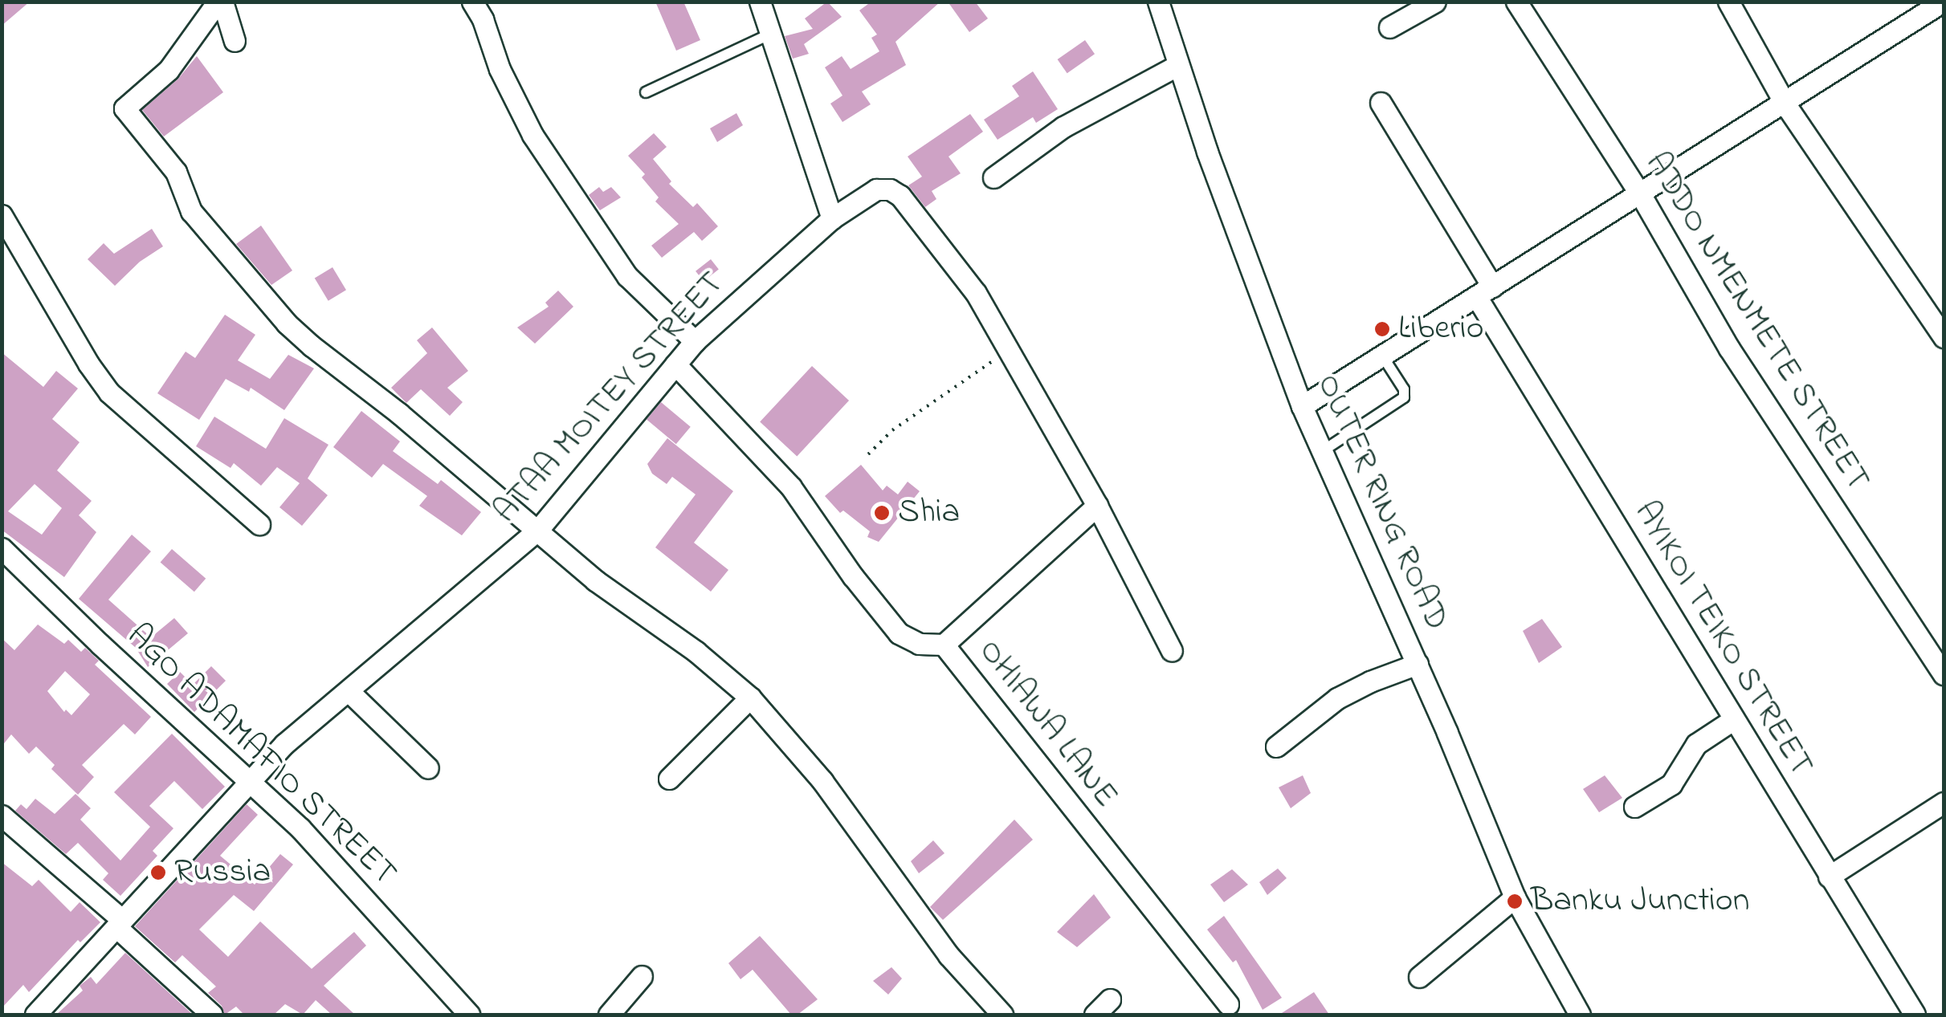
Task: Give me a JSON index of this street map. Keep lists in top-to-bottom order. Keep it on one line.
{"streets":{"street":["ADDO NMENMETE STREET","ATAA MOITEY STREET","OUTER RING ROAD","AYIKOI TEIKO STREET","OHIAWA LANE","AGO ADAMAFIO STREET"]},"crossings":[["ATAA MOITEY STREET","OHIAWA LANE"],["ATAA MOITEY STREET","AGO ADAMAFIO STREET"]],"places":["Liberio","Shia","Russia","Banku Junction"]}
